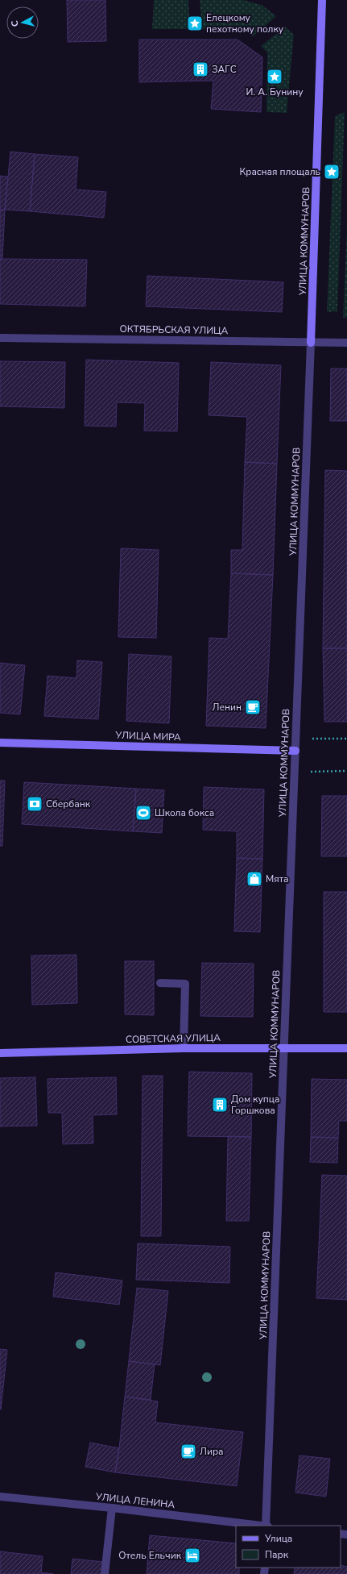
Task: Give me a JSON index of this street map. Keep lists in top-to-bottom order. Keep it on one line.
{"streets":{"street":["УЛИЦА КОММУНАРОВ","ОКТЯБРЬСКАЯ УЛИЦА","УЛИЦА МИРА","СОВЕТСКАЯ УЛИЦА","УЛИЦА ЛЕНИНА"]},"crossings":[["УЛИЦА КОММУНАРОВ","ОКТЯБРЬСКАЯ УЛИЦА"],["УЛИЦА КОММУНАРОВ","УЛИЦА МИРА"],["УЛИЦА КОММУНАРОВ","СОВЕТСКАЯ УЛИЦА"]],"places":{"place":["Елецкому пехотному полку","И. А. Бунину","Красная площаль"],"building":["ЗАГС","Дом купца Горшкова"],"cafe":["Ленин","Лира"],"bank":["Сбербанк"],"sports":["Школа бокса"],"shop":["Мята"],"hotel":["Отель Ельчик"]},"legend":["Улица","Парк"],"north":"left"}
